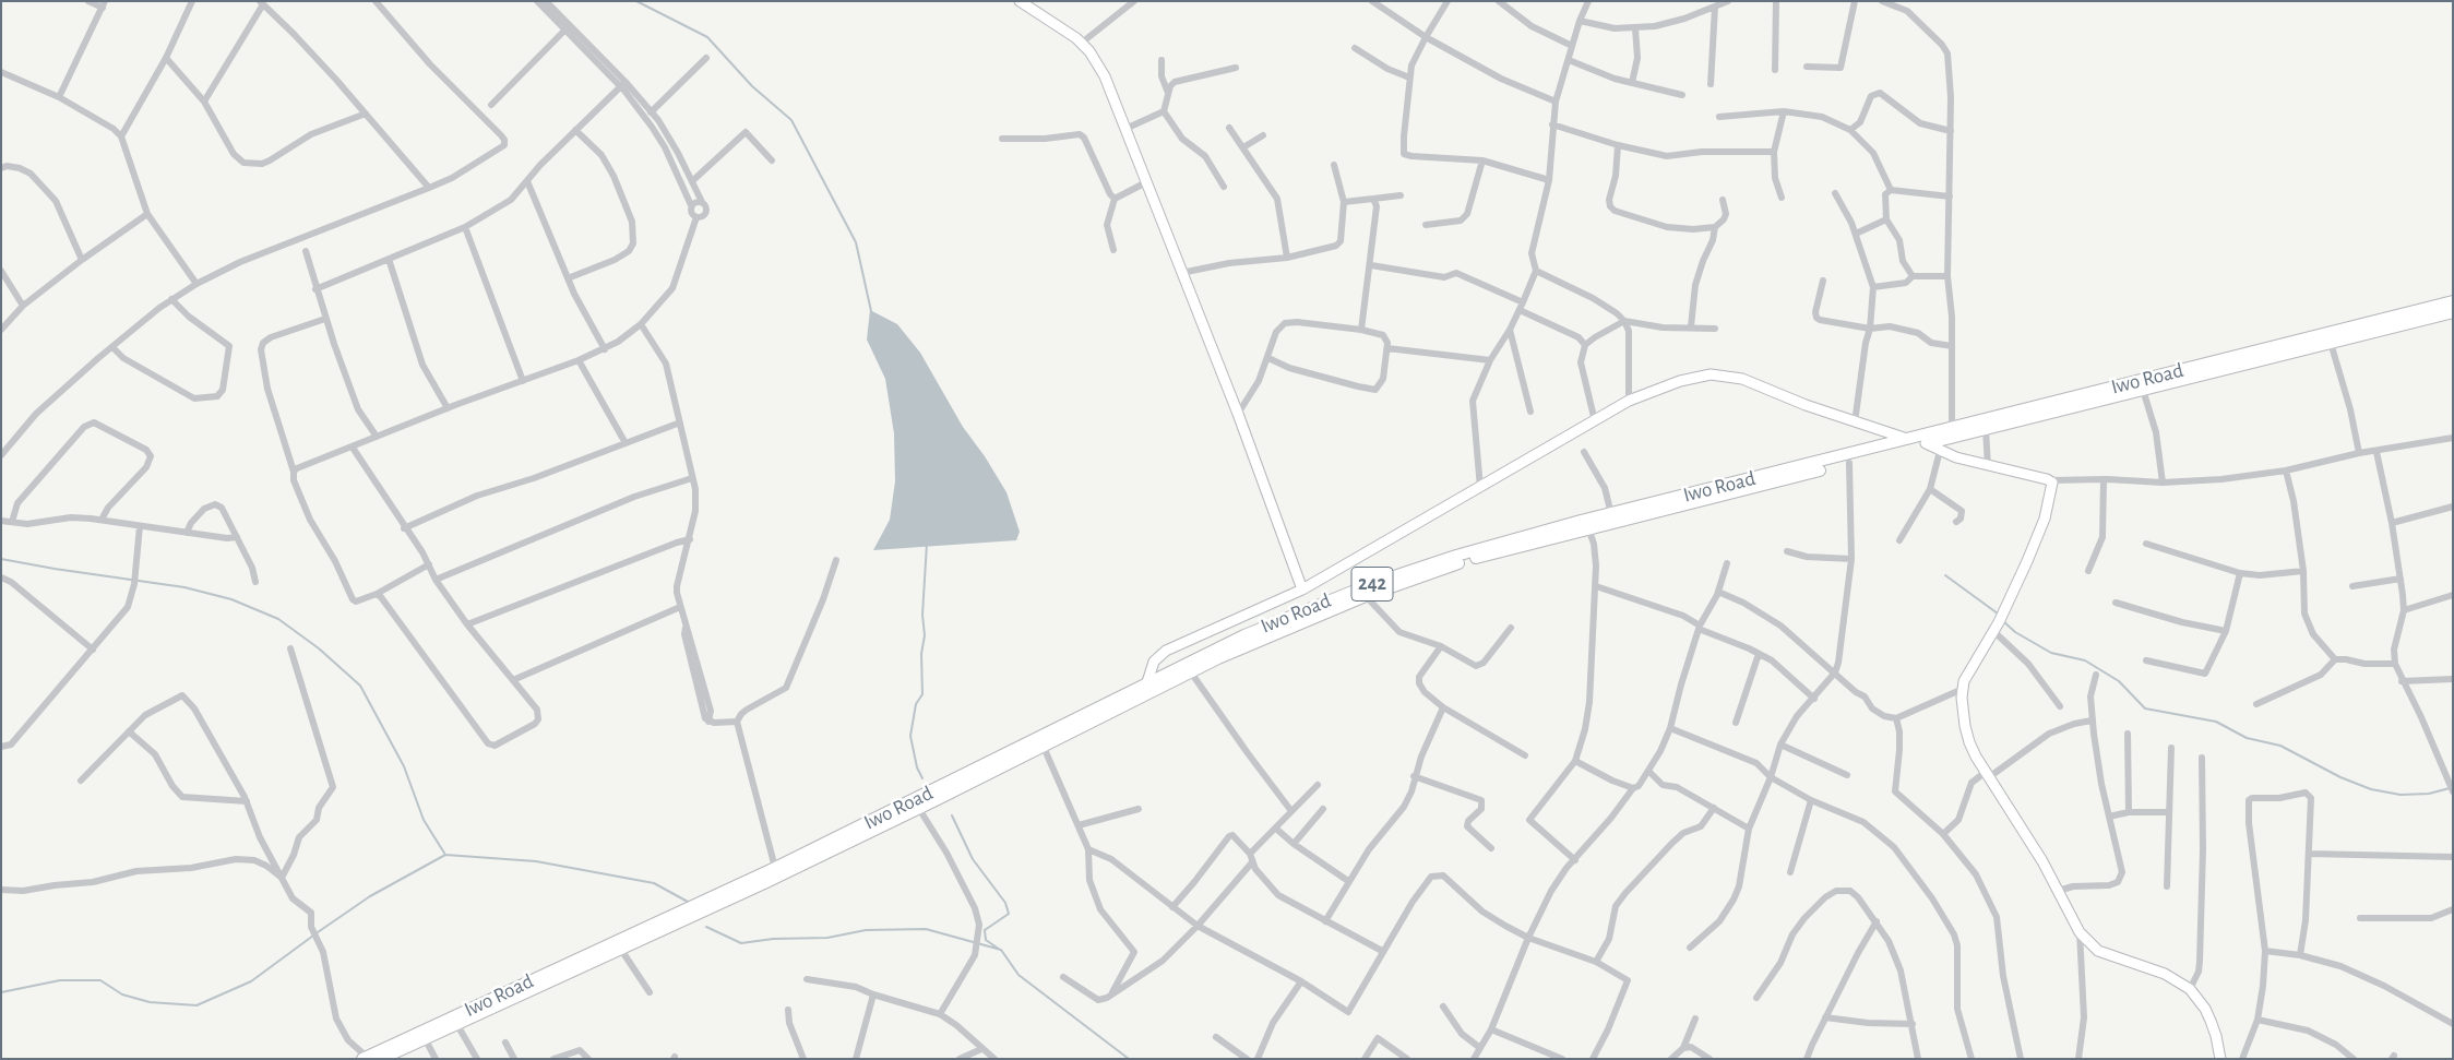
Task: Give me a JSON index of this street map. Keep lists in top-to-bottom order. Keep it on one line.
{"streets":{"main road":["Iwo Road","242"]}}
